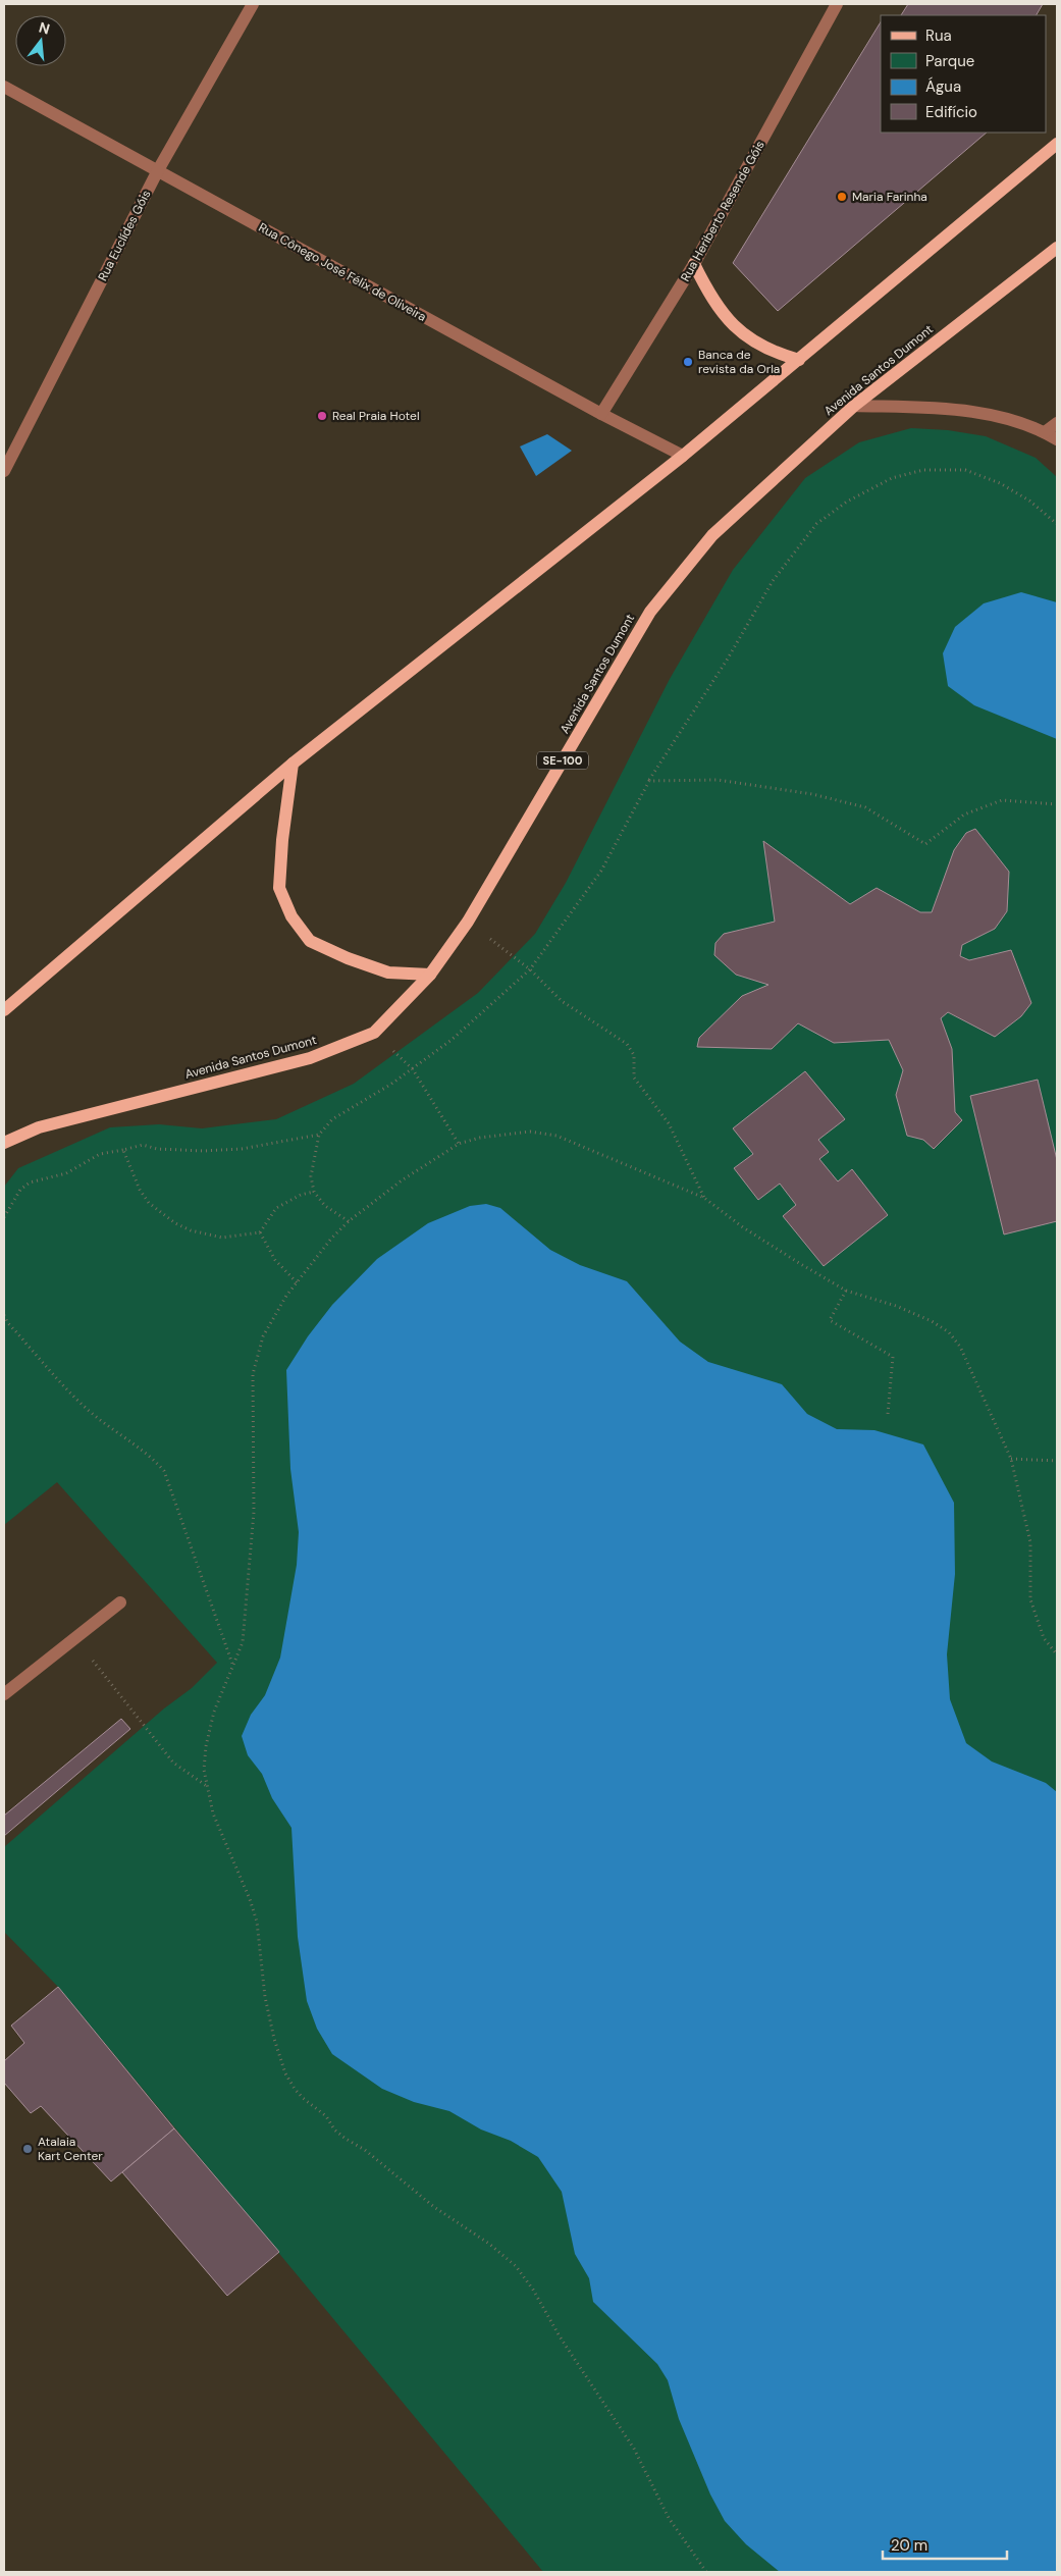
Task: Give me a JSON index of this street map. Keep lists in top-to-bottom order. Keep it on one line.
{"streets":{"main road":["Avenida Santos Dumont","SE-100"],"street":["Rua Heriberto Resende Góis","Rua Euclídes Góis","Rua Cônego José Félix de Oliveira"]},"crossings":[["Rua Heriberto Resende Góis","Rua Cônego José Félix de Oliveira"],["Rua Euclídes Góis","Rua Cônego José Félix de Oliveira"]],"places":["Maria Farinha","Banca de revista da Orla","Real Praia Hotel","Atalaia Kart Center"],"legend":["Rua","Parque","Água","Edifício"],"scale_bar":"20 m","north":"top"}
